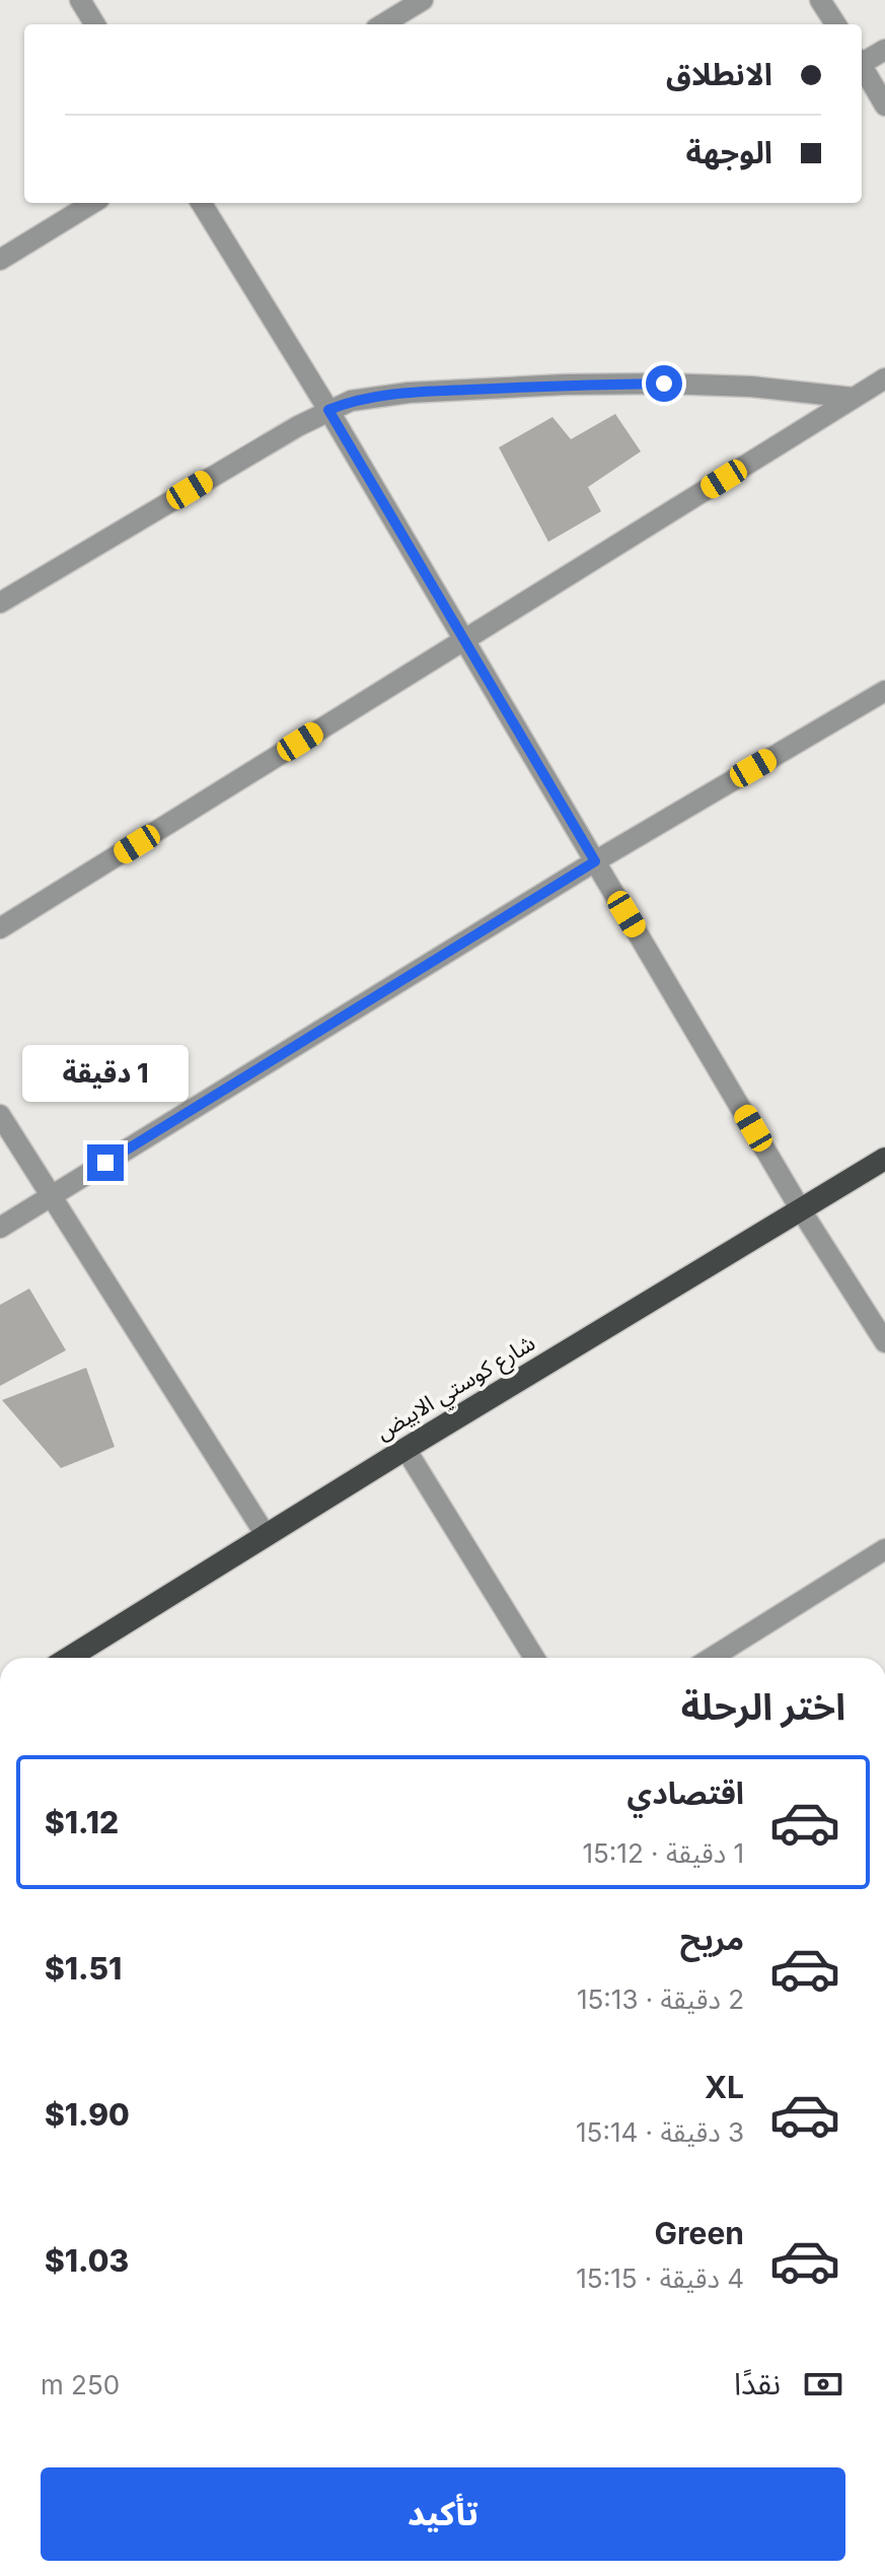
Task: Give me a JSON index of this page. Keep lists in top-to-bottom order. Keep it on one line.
{"streets":{"highway":["شارع كوستي الابيض"]},"page":{"banner":["الانطلاق","الوجهة"],"bubble":"1 دقيقة","heading":"اختر الرحلة","list":[{"name":"اقتصادي","note":"1 دقيقة · 15:12","value":"$1.12"},{"name":"مريح","note":"2 دقيقة · 15:13","value":"$1.51"},{"name":"XL","note":"3 دقيقة · 15:14","value":"$1.90"},{"name":"Green","note":"4 دقيقة · 15:15","value":"$1.03"}],"pay":["نقدًا","250 m"],"buttons":"تأكيد"}}
